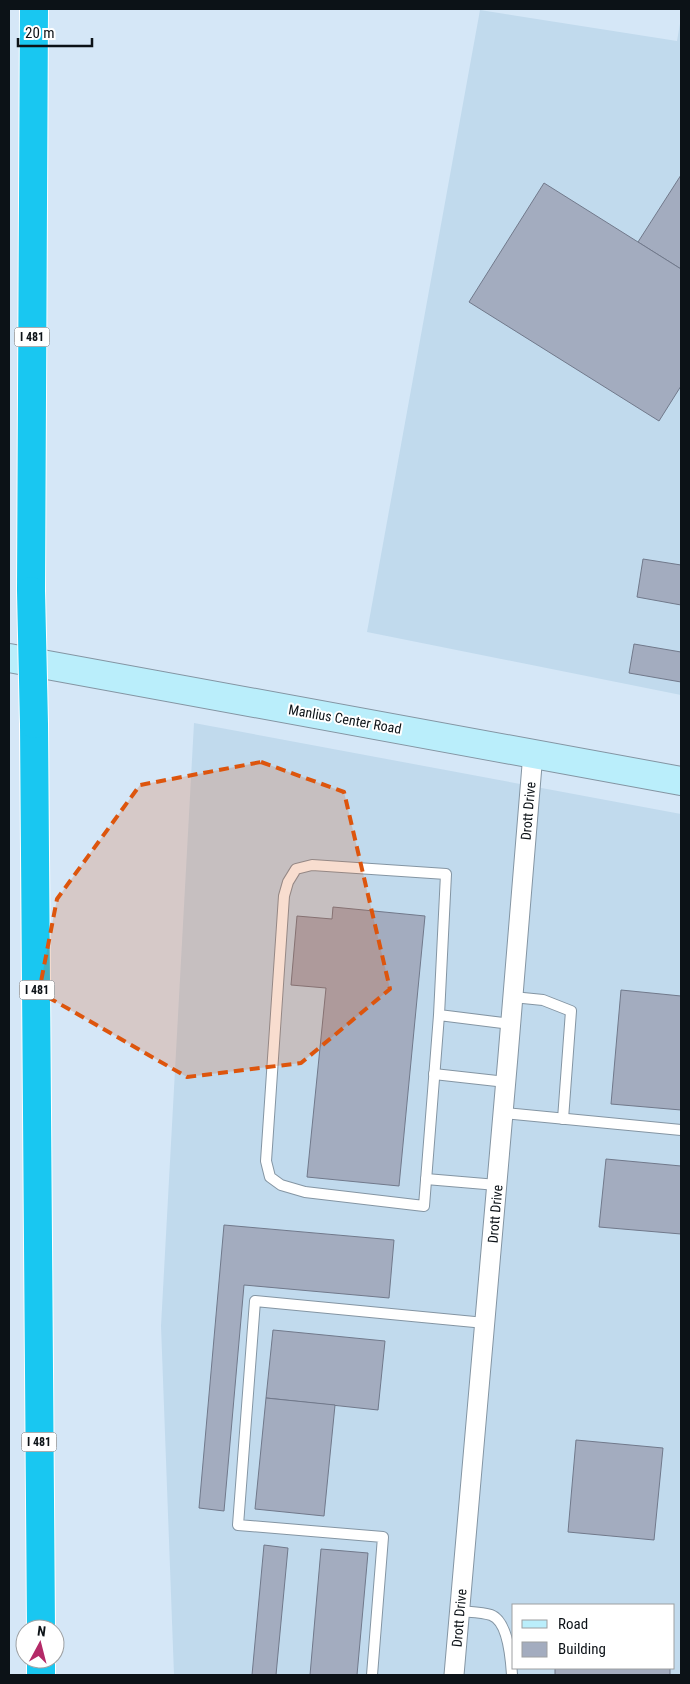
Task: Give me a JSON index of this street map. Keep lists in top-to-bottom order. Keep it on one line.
{"streets":{"highway":["I 481"],"main road":["Manlius Center Road"],"street":["Drott Drive"]},"crossings":[["Manlius Center Road","Drott Drive"]],"legend":["Road","Building"],"scale_bar":"20 m","north":"top"}
